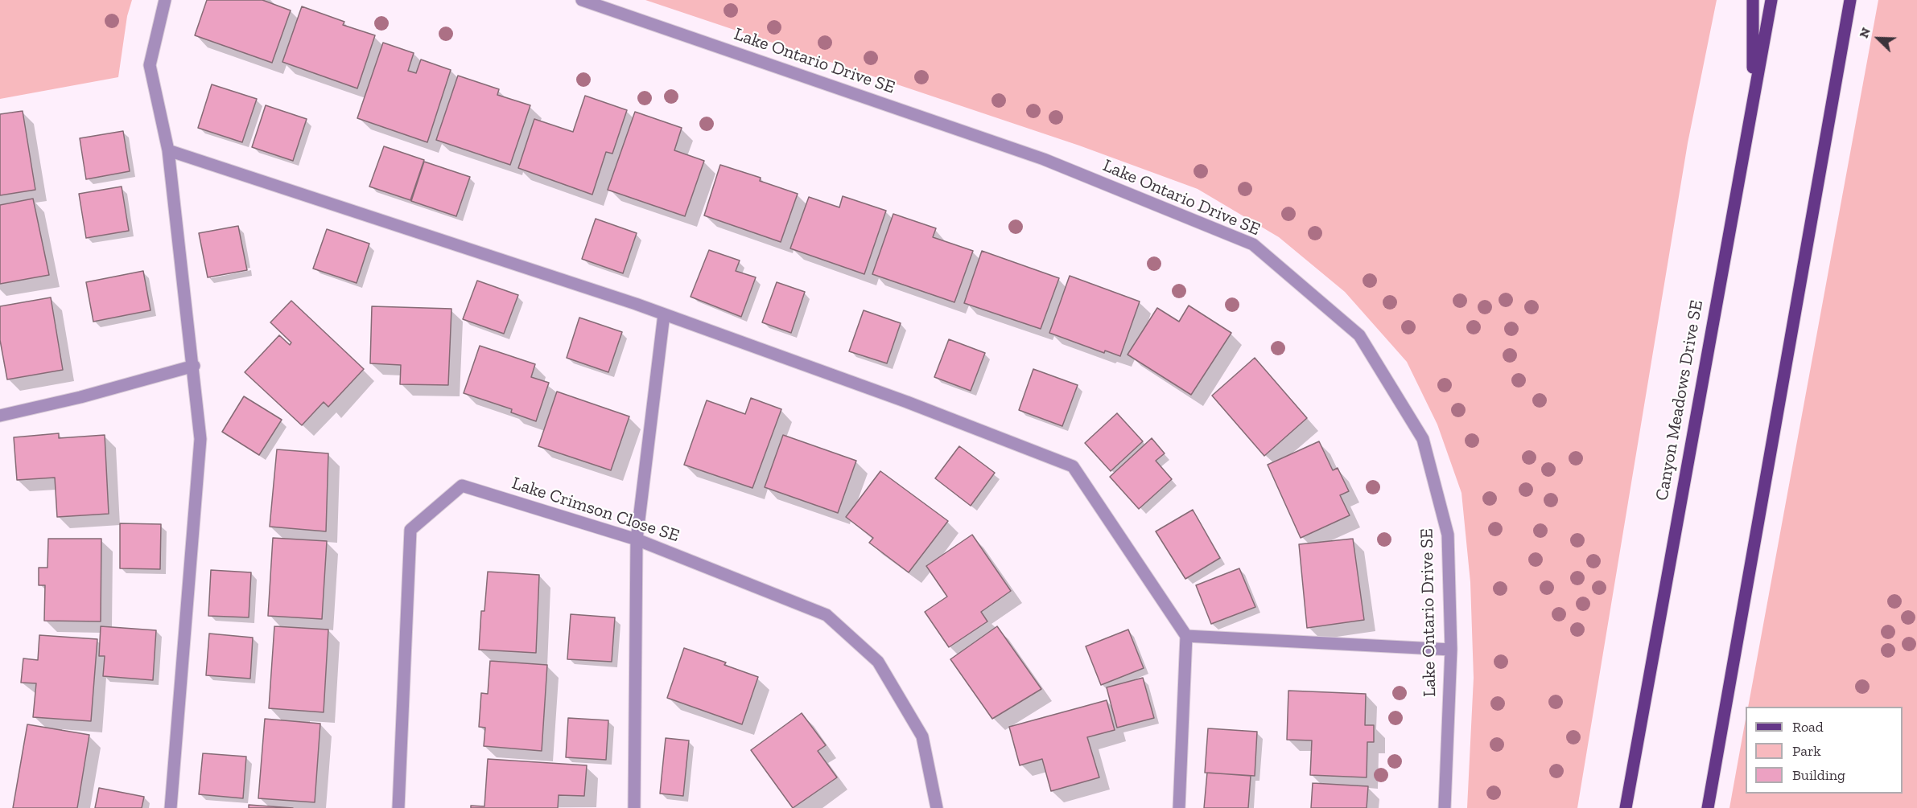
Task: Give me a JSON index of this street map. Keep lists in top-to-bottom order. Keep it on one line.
{"streets":{"main road":["Canyon Meadows Drive SE"],"street":["Lake Ontario Drive SE","Lake Crimson Close SE"]},"legend":["Road","Park","Building"],"north":"top left"}
